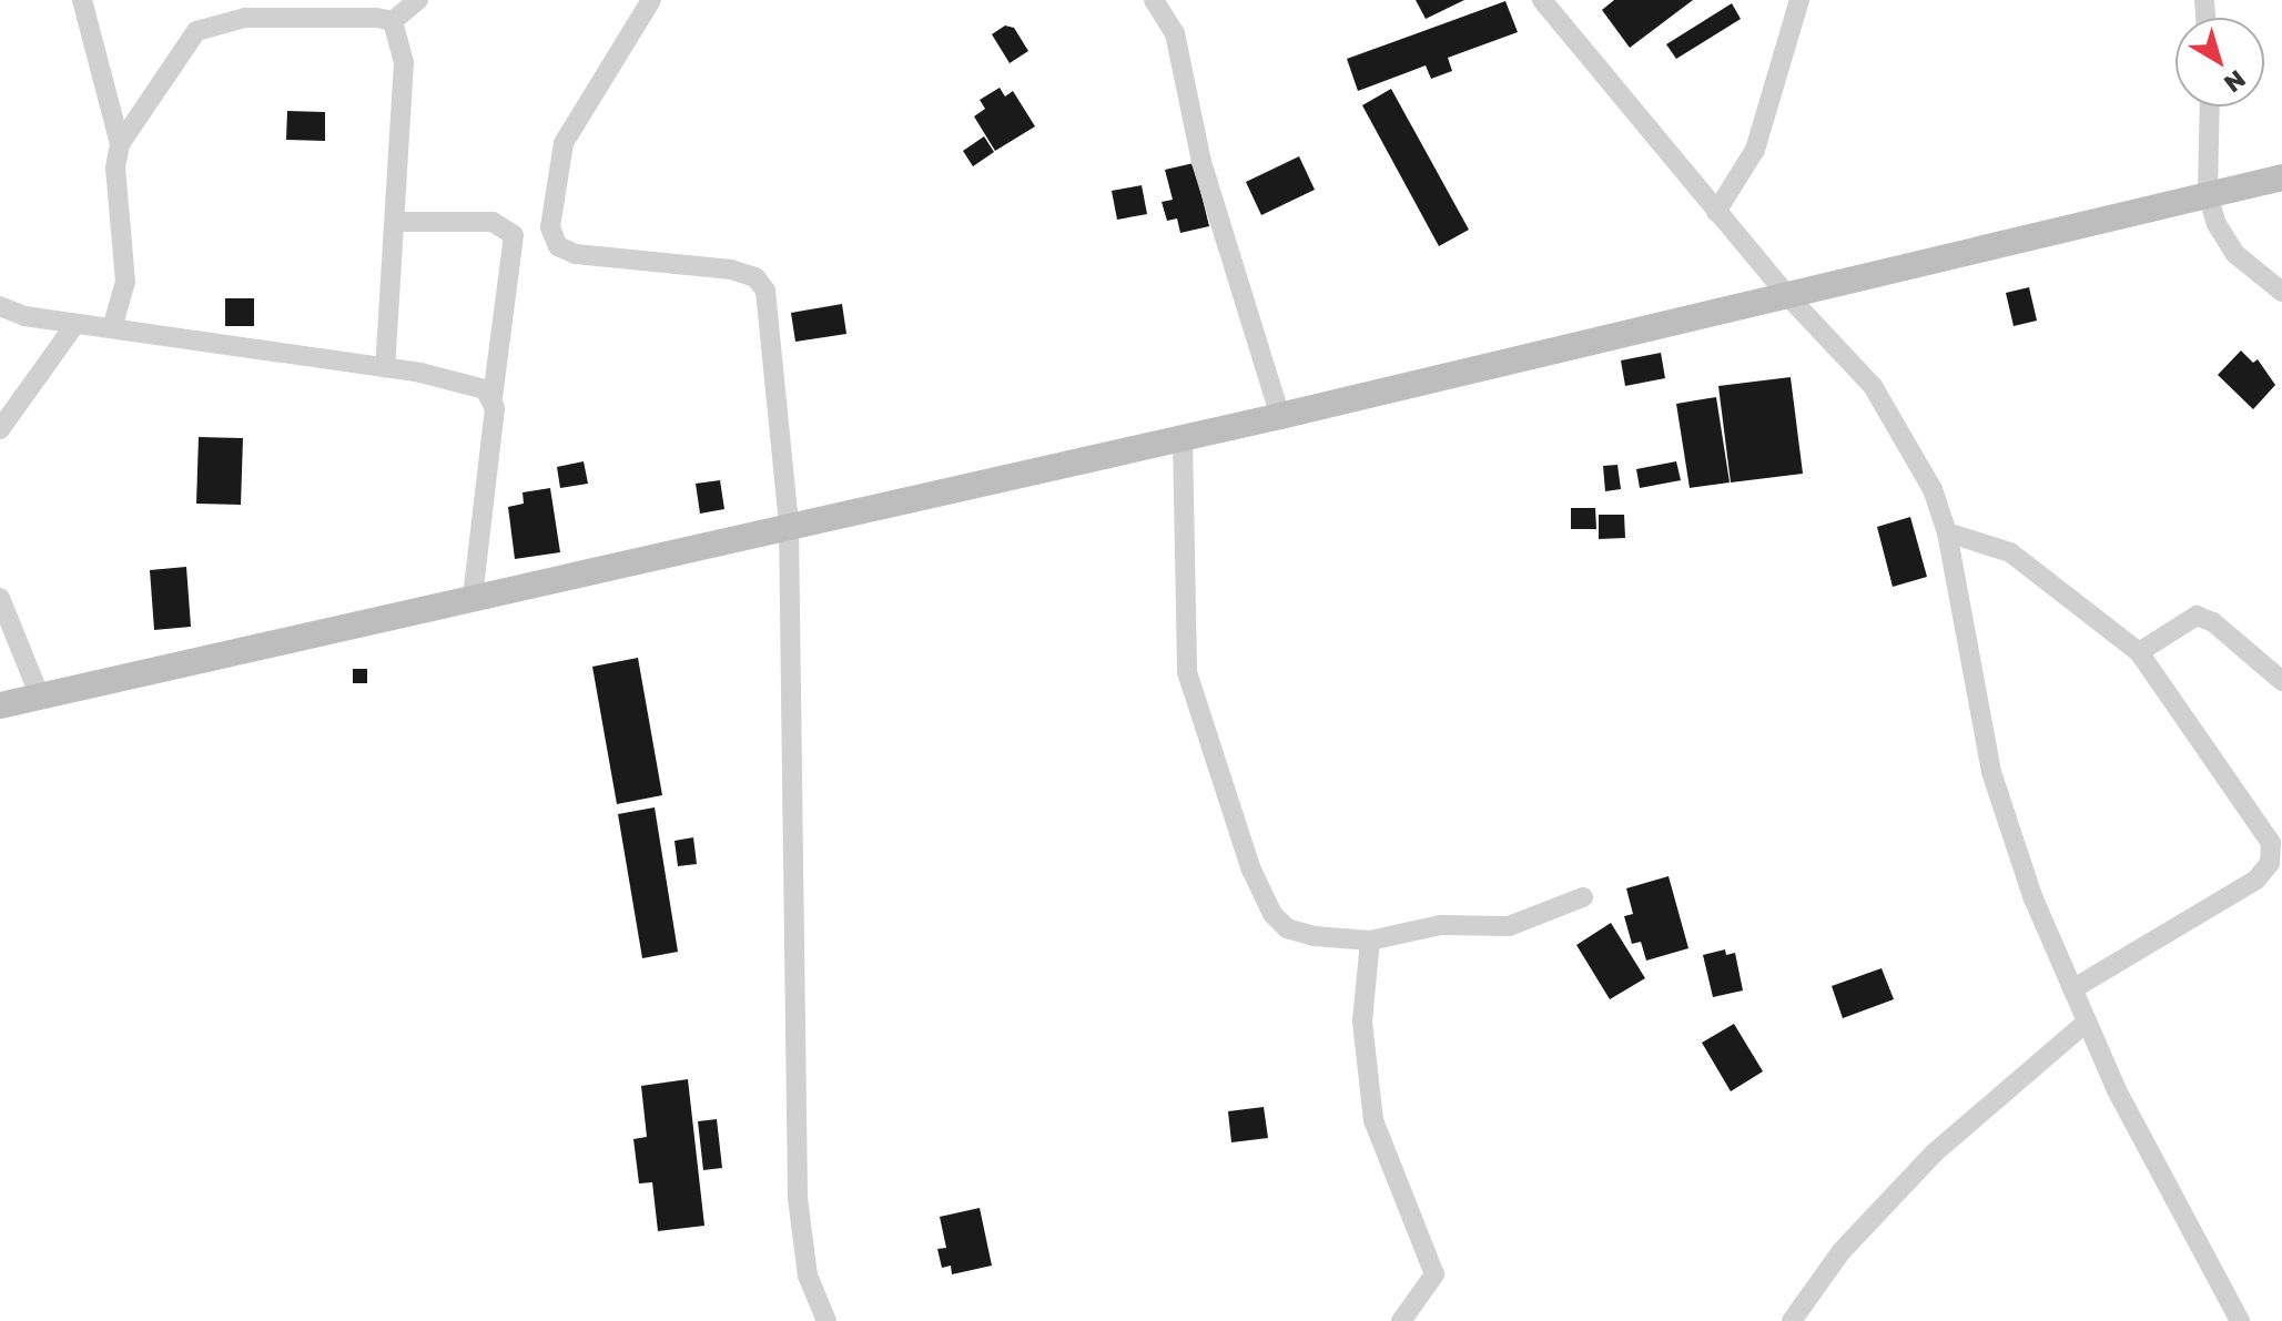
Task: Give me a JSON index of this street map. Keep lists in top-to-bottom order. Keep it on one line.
{"north":"bottom right"}
